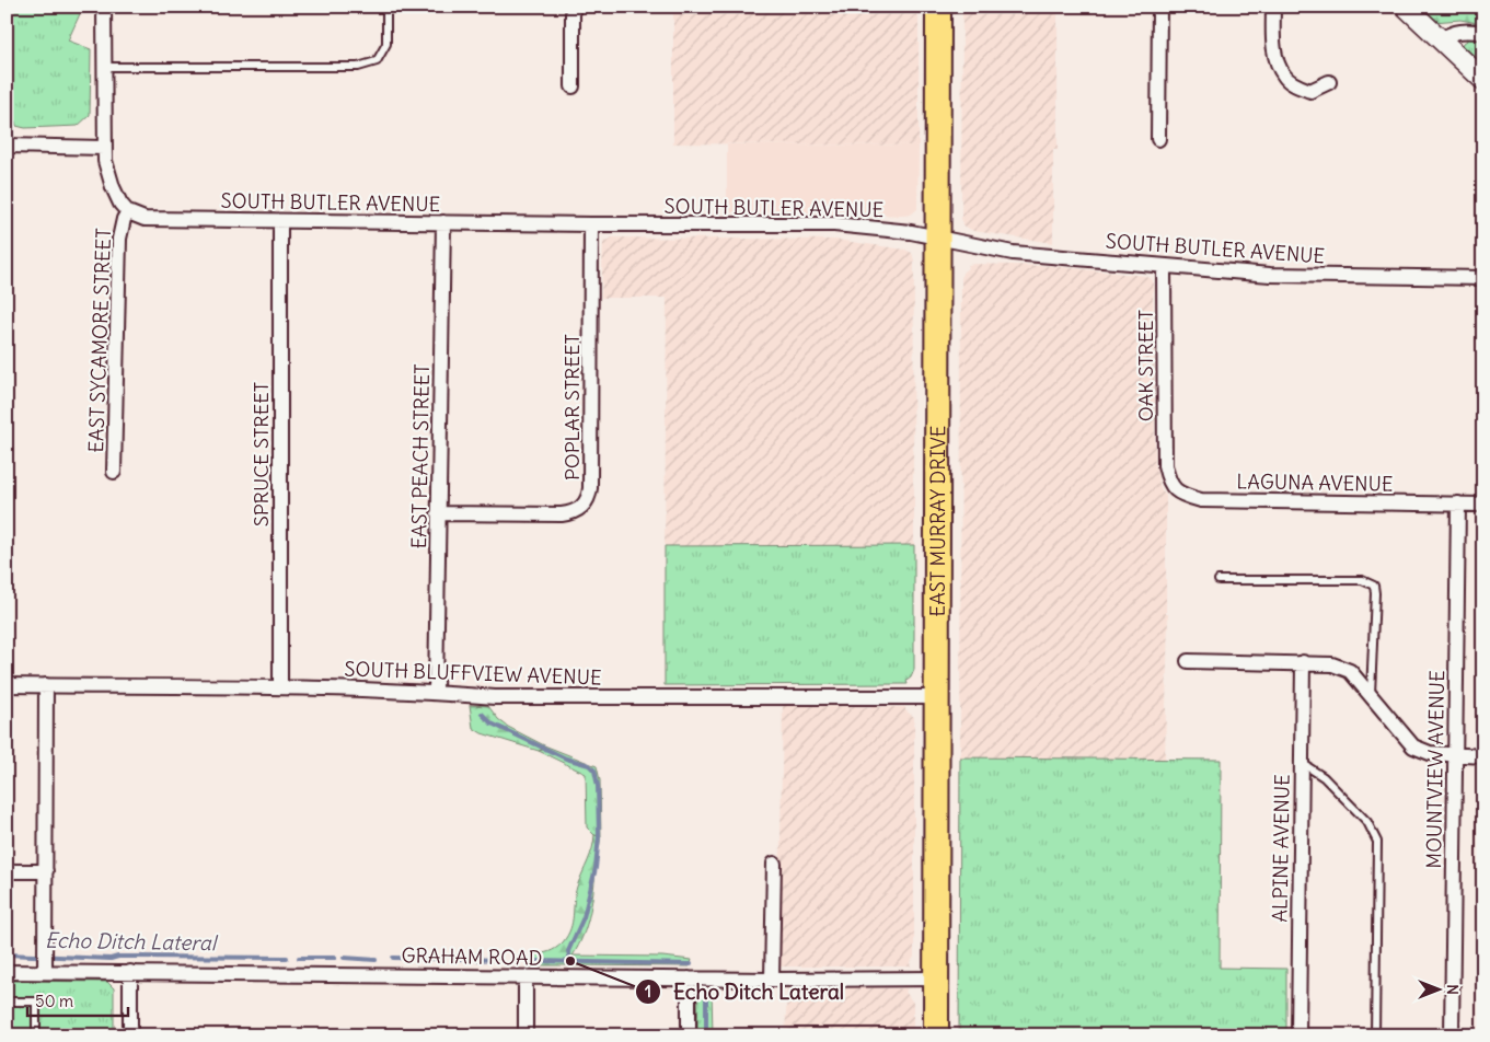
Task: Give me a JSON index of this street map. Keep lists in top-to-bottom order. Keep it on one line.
{"streets":{"highway":["EAST MURRAY DRIVE"],"street":["SOUTH BUTLER AVENUE","EAST SYCAMORE STREET","OAK STREET","POPLAR STREET","SPRUCE STREET","EAST PEACH STREET","LAGUNA AVENUE","SOUTH BLUFFVIEW AVENUE","MOUNTVIEW AVENUE","ALPINE AVENUE","GRAHAM ROAD"]},"crossings":[["SOUTH BUTLER AVENUE","EAST SYCAMORE STREET"],["SOUTH BUTLER AVENUE","OAK STREET"],["SOUTH BUTLER AVENUE","POPLAR STREET"],["SOUTH BUTLER AVENUE","SPRUCE STREET"],["SOUTH BUTLER AVENUE","EAST PEACH STREET"],["SOUTH BUTLER AVENUE","EAST MURRAY DRIVE"],["OAK STREET","LAGUNA AVENUE"],["POPLAR STREET","EAST PEACH STREET"],["SPRUCE STREET","SOUTH BLUFFVIEW AVENUE"],["EAST PEACH STREET","SOUTH BLUFFVIEW AVENUE"],["LAGUNA AVENUE","MOUNTVIEW AVENUE"],["EAST MURRAY DRIVE","SOUTH BLUFFVIEW AVENUE"],["EAST MURRAY DRIVE","GRAHAM ROAD"]],"water":["Echo Ditch Lateral"],"places":["Echo Ditch Lateral"],"scale_bar":"50 m","north":"right"}
